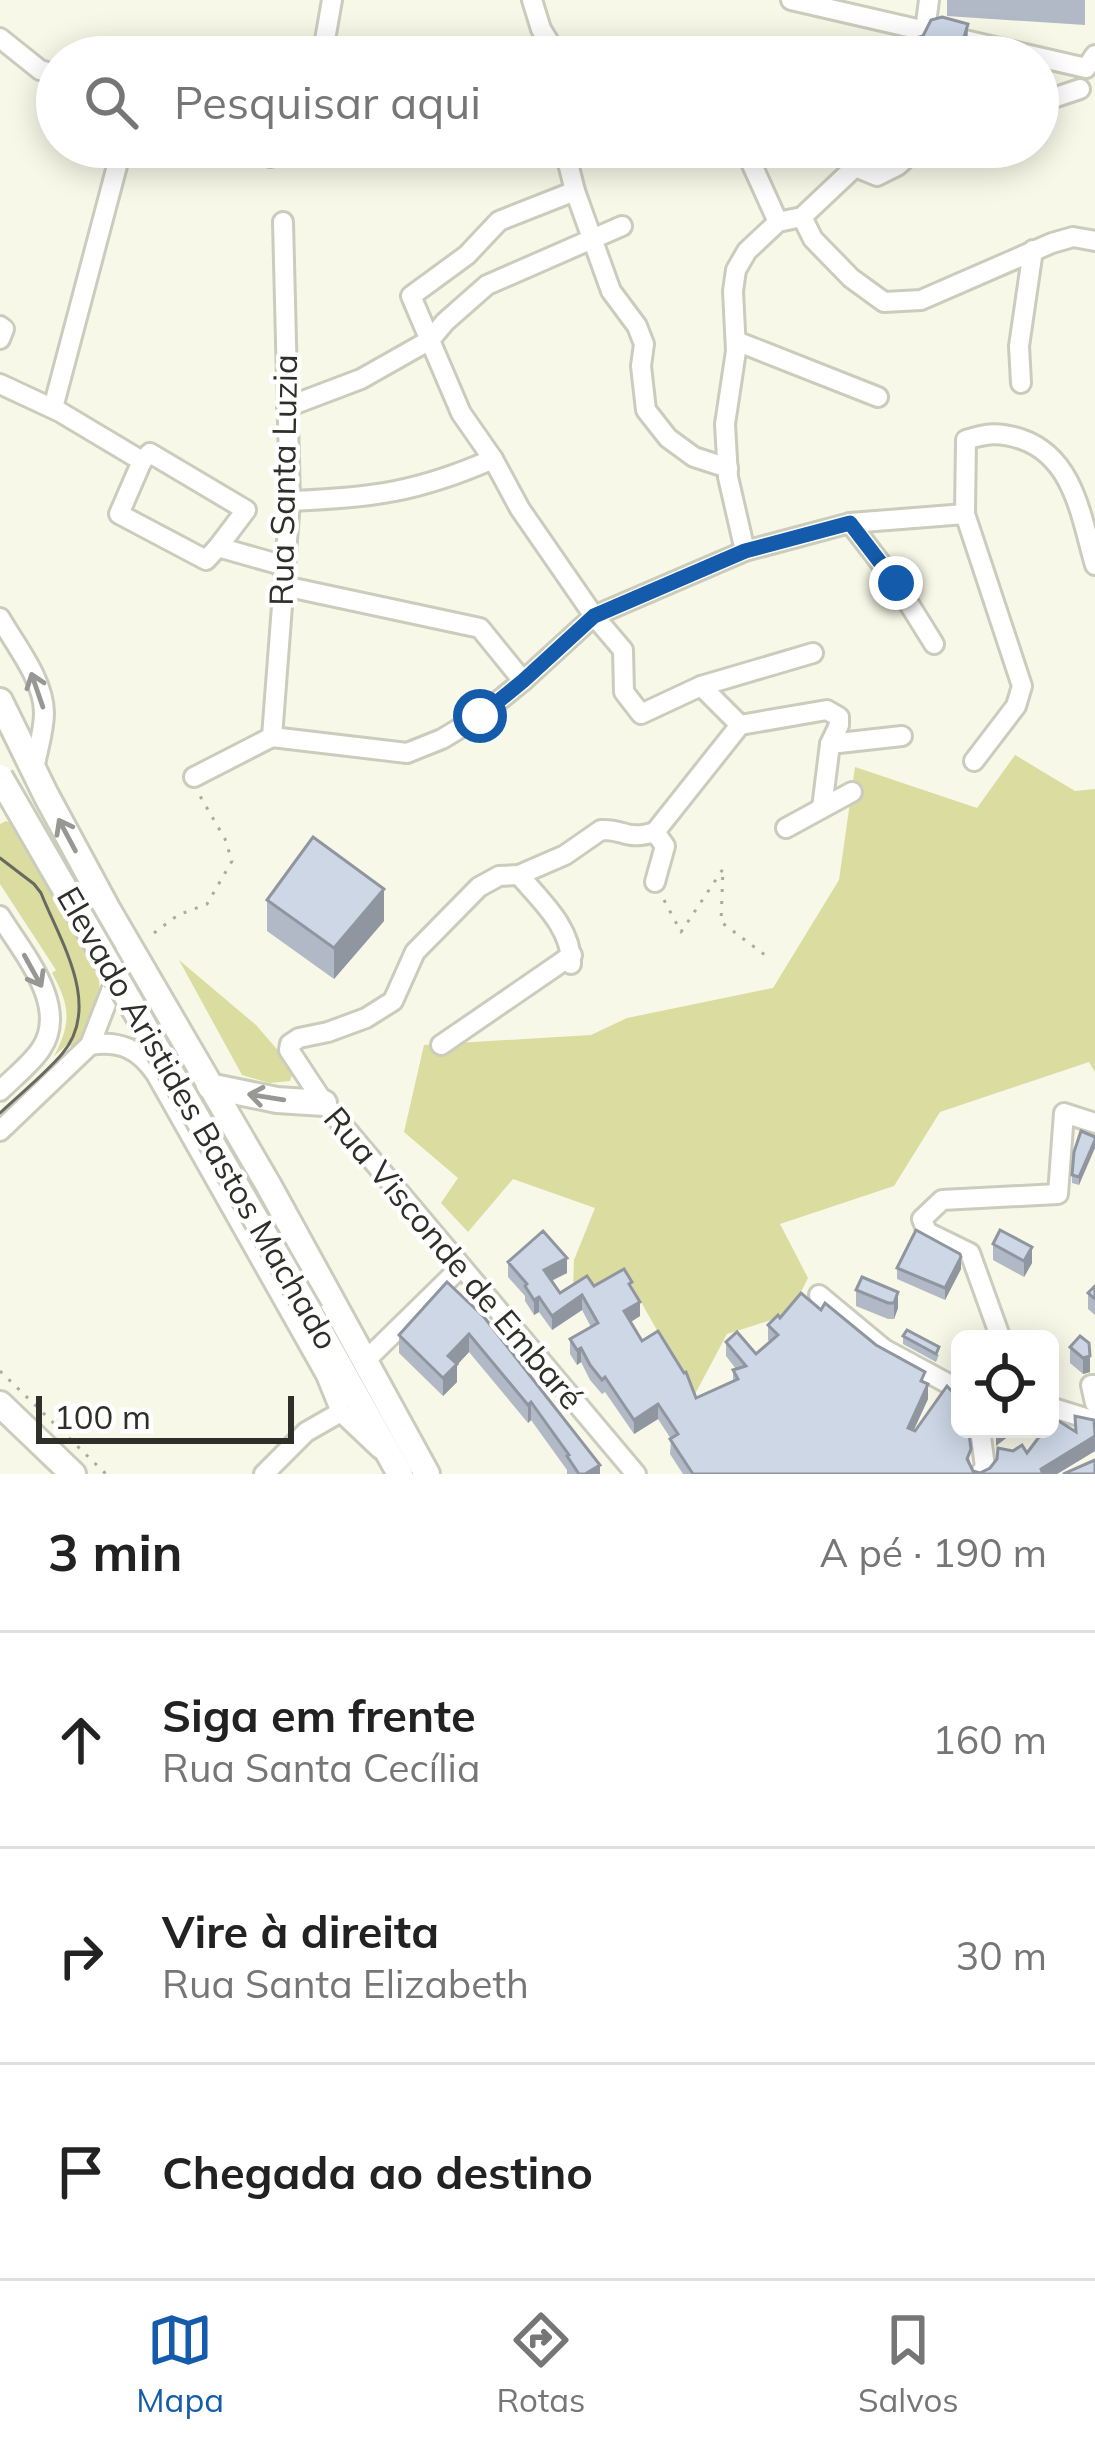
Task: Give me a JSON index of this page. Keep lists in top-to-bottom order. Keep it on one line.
{"streets":{"main road":["Elevado Aristides Bastos Machado"],"street":["Rua Santa Luzia","Rua Visconde de Embaré"]},"scale_bar":"100 m","page":{"search":"Pesquisar aqui","scale":"100 m","heading":["3 min","A pé · 190 m"],"list":[["Siga em frente","Rua Santa Cecília","160 m"],["Vire à direita","Rua Santa Elizabeth","30 m"],"Chegada ao destino"],"nav":["Mapa","Rotas","Salvos"]}}
